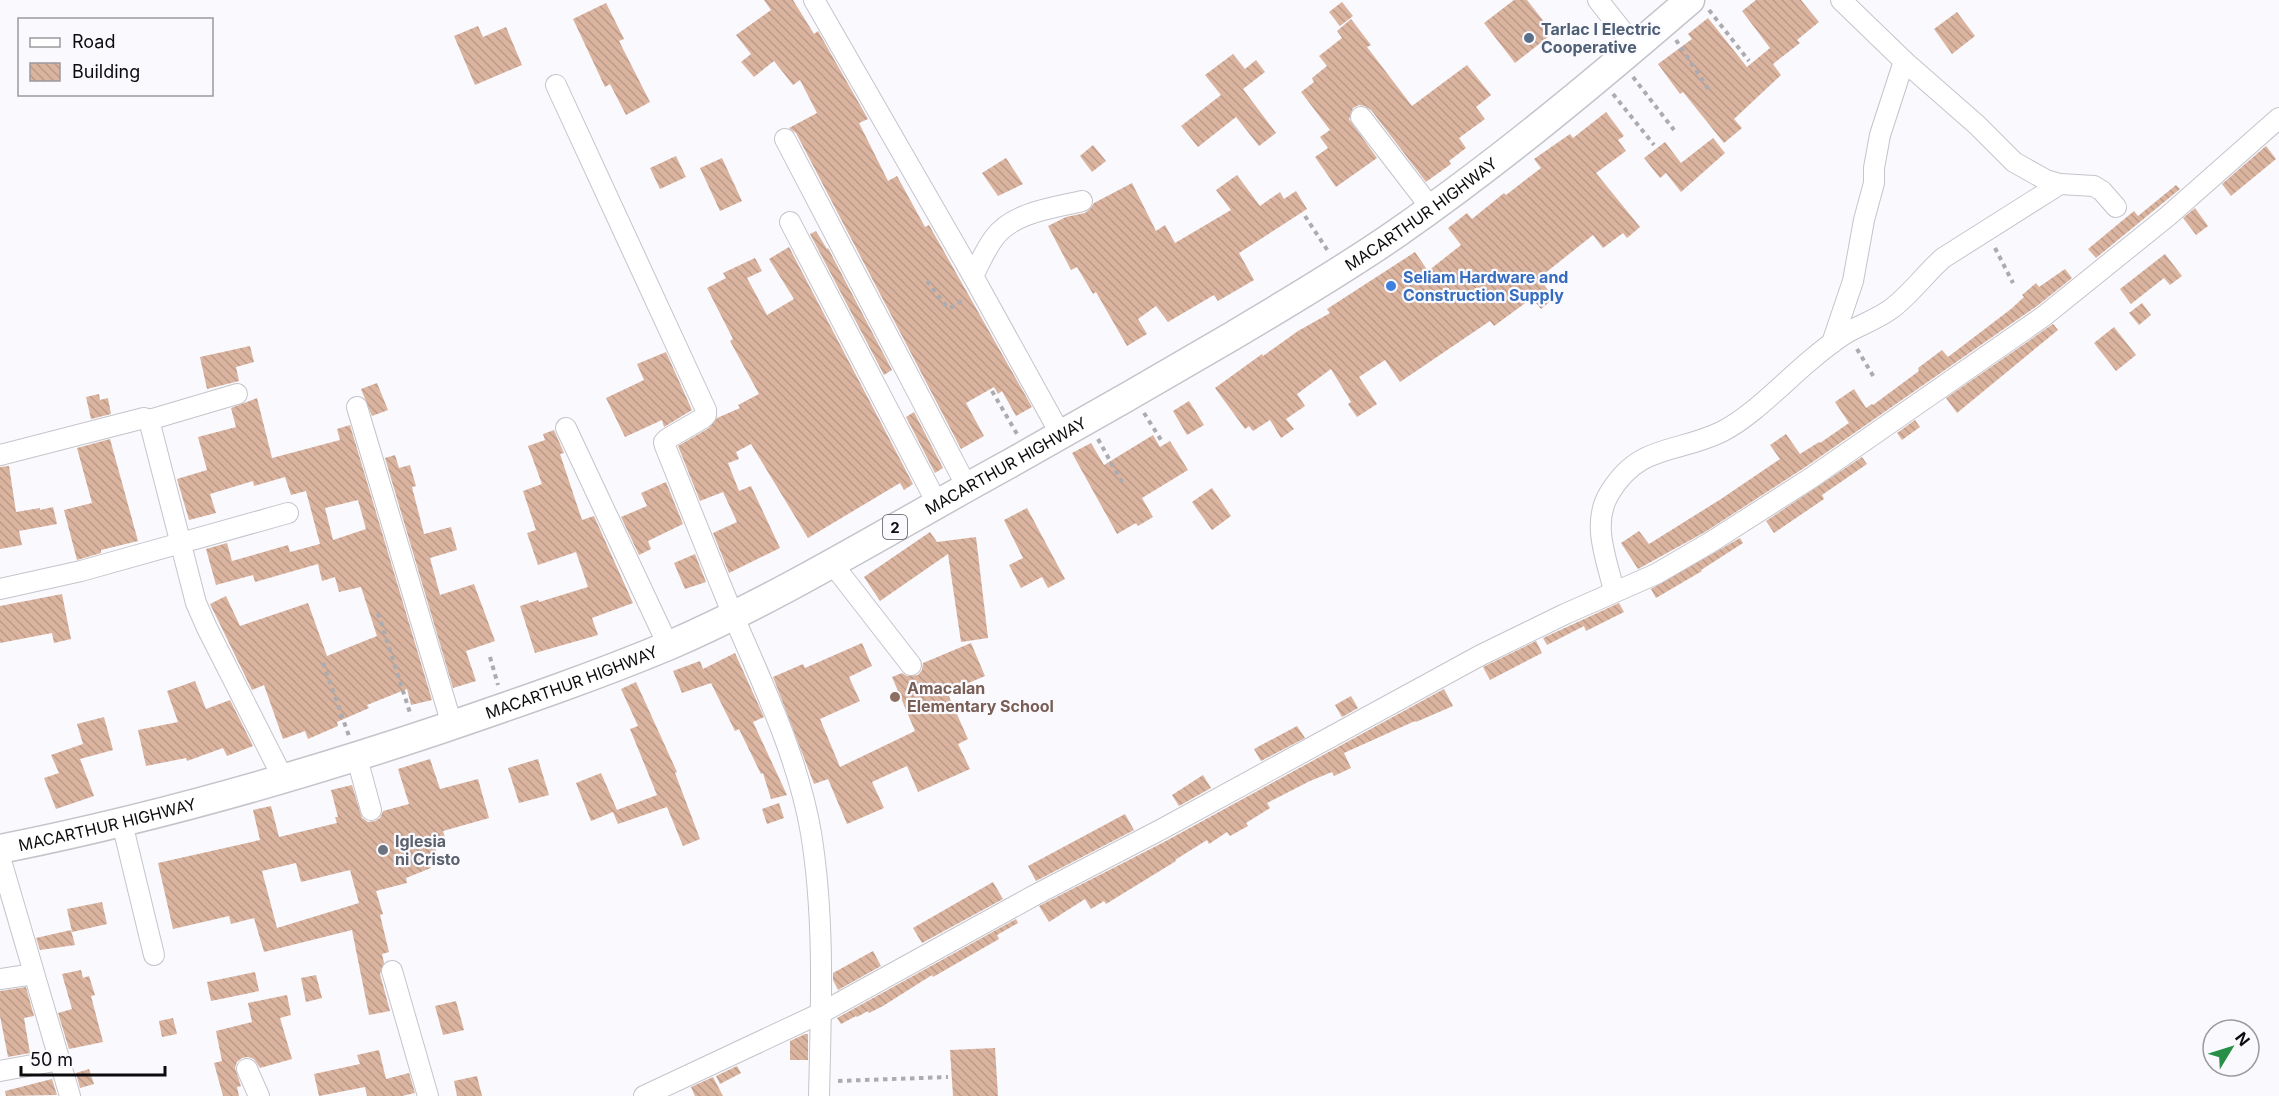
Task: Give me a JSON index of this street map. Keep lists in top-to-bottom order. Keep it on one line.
{"streets":{"highway":["MACARTHUR HIGHWAY","2"]},"places":["Tarlac I Electric Cooperative","Seliam Hardware and Construction Supply","Amacalan Elementary School","Iglesia ni Cristo"],"legend":["Road","Building"],"scale_bar":"50 m","north":"top right"}
